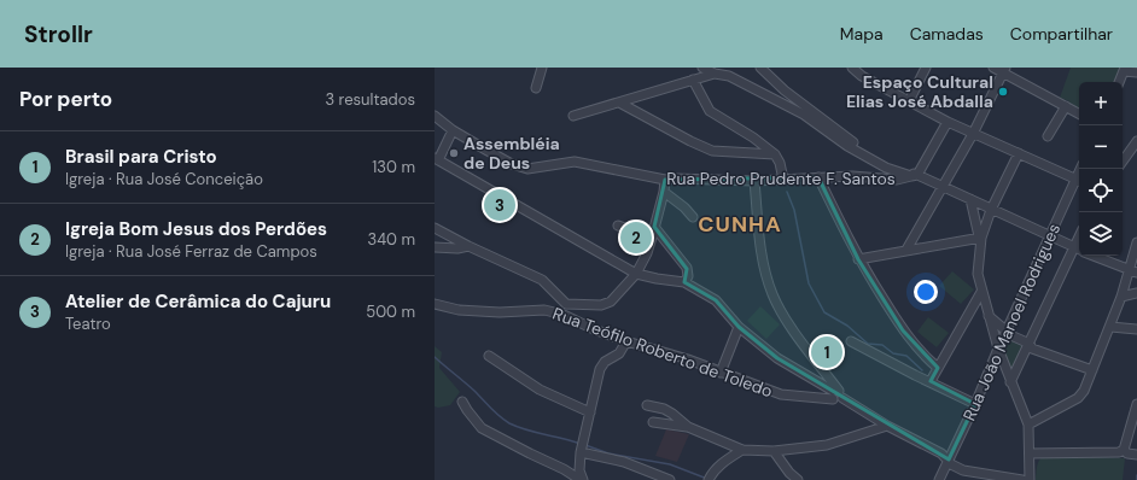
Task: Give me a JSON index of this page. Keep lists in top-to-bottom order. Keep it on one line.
{"streets":{"street":["Rua Pedro Prudente F. Santos","Rua João Manoel Rodrigues","Rua Teófilo Roberto de Toledo"]},"crossings":[["Rua João Manoel Rodrigues","Rua Teófilo Roberto de Toledo"]],"districts":["CUNHA"],"places":["Espaço Cultural Elias José Abdalla","Assembléia de Deus"],"page":{"header":"Strollr","nav":["Mapa","Camadas","Compartilhar"],"heading":["Por perto","3 resultados"],"map_buttons":["+","−"],"list":[{"mark":"1","name":"Brasil para Cristo","note":"Igreja · Rua José Conceição","value":"130 m"},{"mark":"2","name":"Igreja Bom Jesus dos Perdões","note":"Igreja · Rua José Ferraz de Campos","value":"340 m"},{"mark":"3","name":"Atelier de Cerâmica do Cajuru","note":"Teatro","value":"500 m"}],"pins":["3","2","1"]}}
